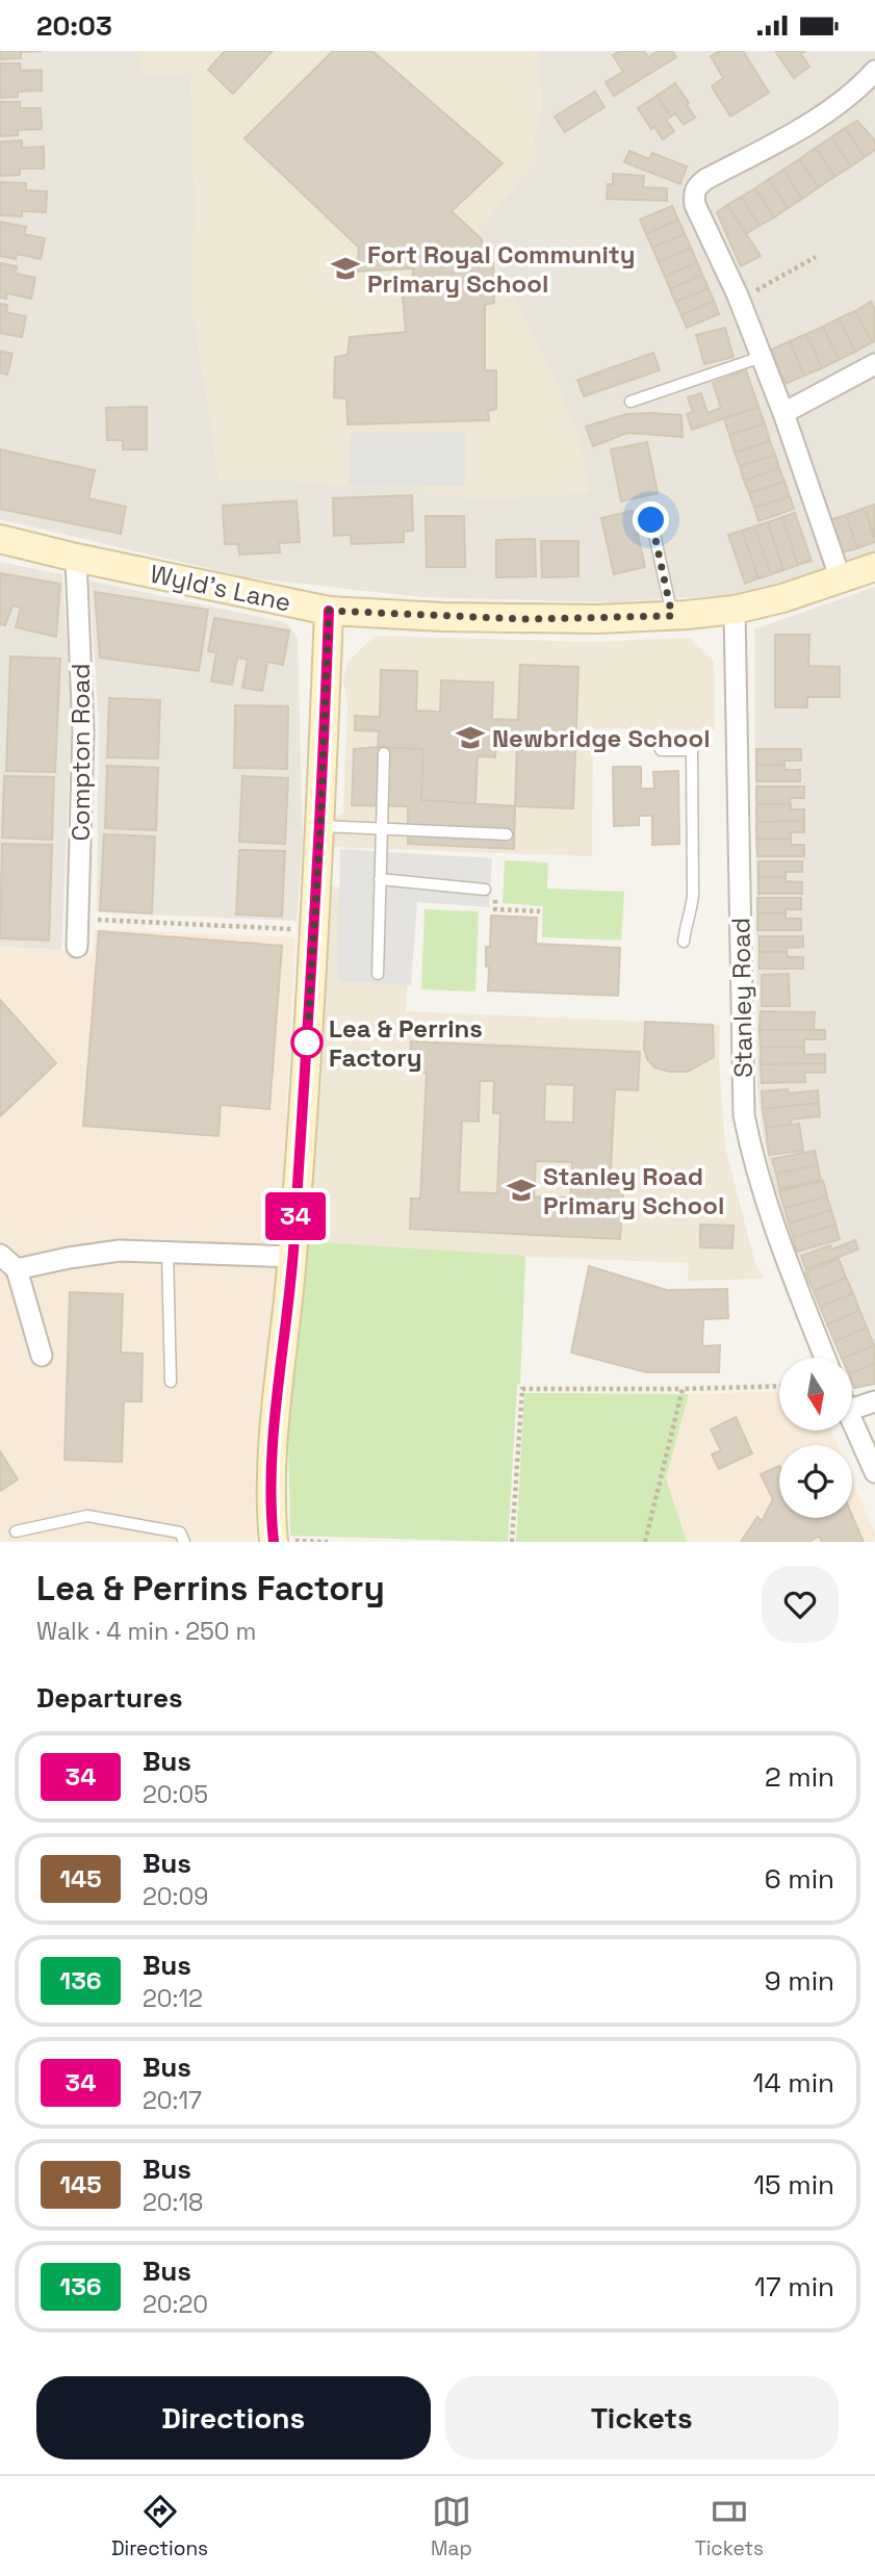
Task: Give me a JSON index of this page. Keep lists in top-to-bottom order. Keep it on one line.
{"streets":{"main road":["Wyld's Lane"],"street":["Compton Road","Stanley Road"]},"crossings":[["Wyld's Lane","Compton Road"],["Wyld's Lane","Stanley Road"]],"places":{"school or university":["Fort Royal Community Primary School","Newbridge School","Stanley Road Primary School"],"other":["Lea & Perrins Factory"]},"lines":["bus line 34"],"north":"bottom","page":{"status":"20:03","on_map":"34","heading":[["Lea & Perrins Factory","Walk · 4 min · 250 m"],"Departures"],"list":[{"mark":"34","name":"Bus","note":"20:05","value":"2 min"},{"mark":"145","name":"Bus","note":"20:09","value":"6 min"},{"mark":"136","name":"Bus","note":"20:12","value":"9 min"},{"mark":"34","name":"Bus","note":"20:17","value":"14 min"},{"mark":"145","name":"Bus","note":"20:18","value":"15 min"},{"mark":"136","name":"Bus","note":"20:20","value":"17 min"}],"buttons":["Directions","Tickets"],"tabs":["Directions","Map","Tickets"]}}
